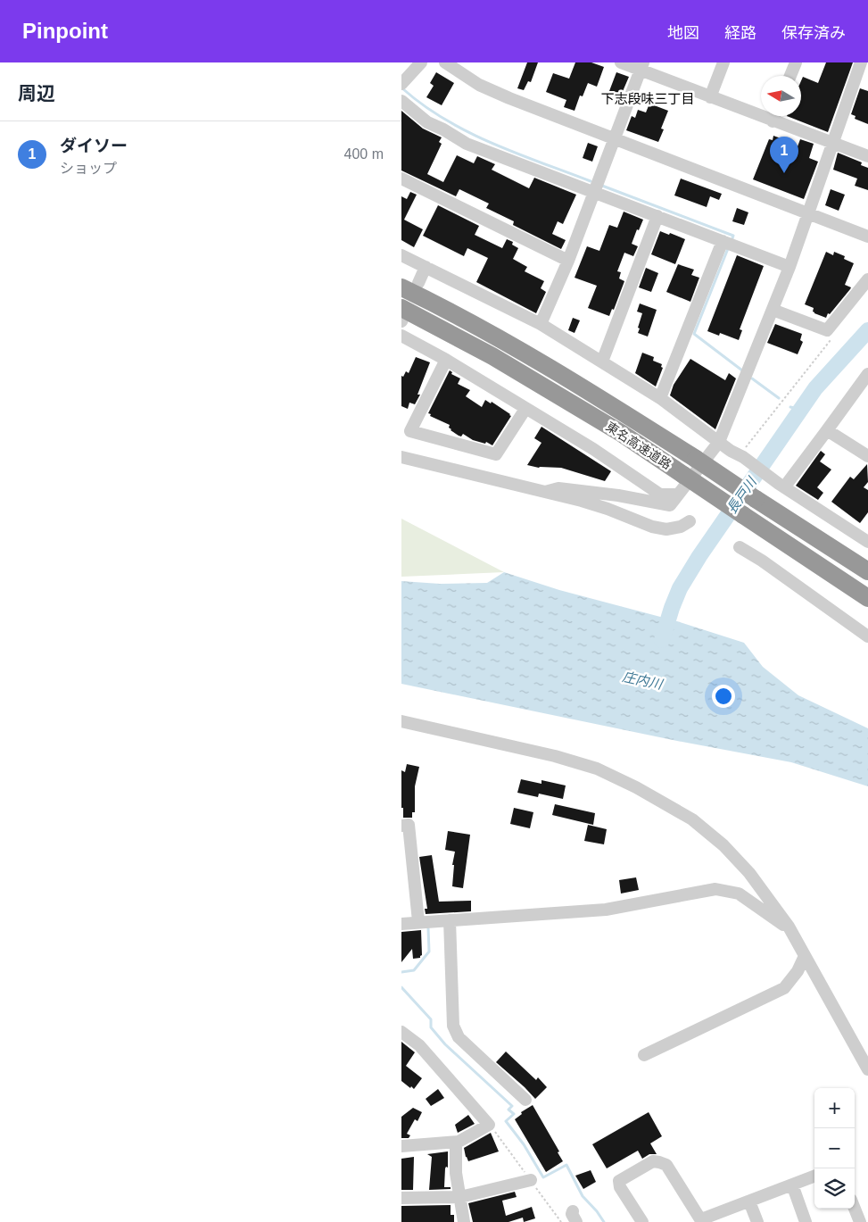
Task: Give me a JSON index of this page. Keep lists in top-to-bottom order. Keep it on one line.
{"streets":{"highway":["東名高速道路"]},"districts":["下志段味三丁目"],"water":["長戸川","庄内川"],"north":"left","page":{"header":"Pinpoint","nav":["地図","経路","保存済み"],"heading":"周辺","list":[{"mark":"1","name":"ダイソー","note":"ショップ","value":"400 m"}],"pins":"1","map_buttons":["+","−"]}}
